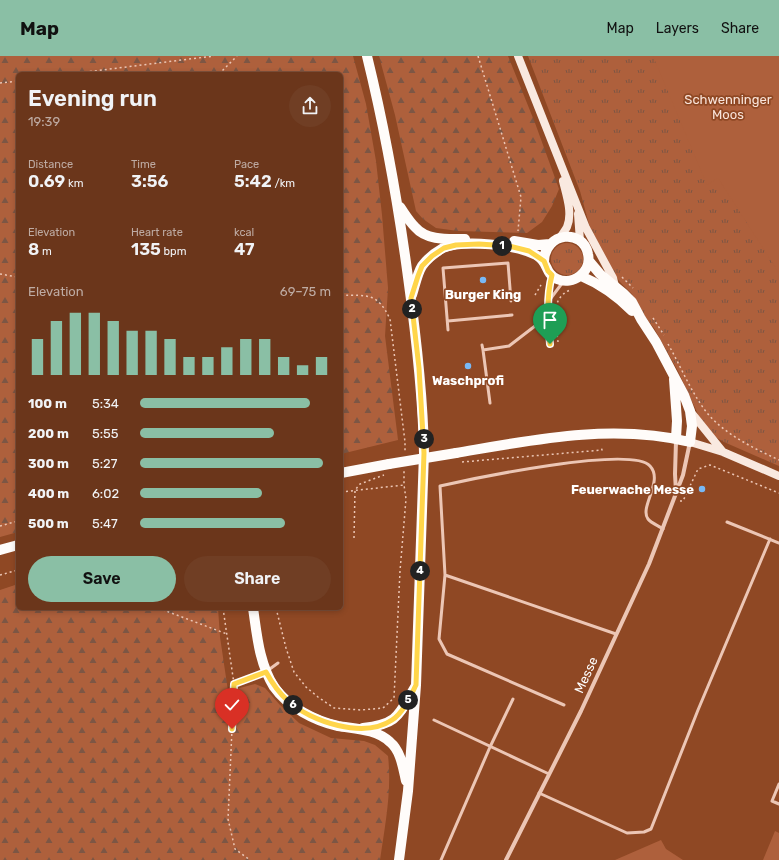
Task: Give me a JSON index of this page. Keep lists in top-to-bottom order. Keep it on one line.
{"streets":{"street":["Messe"]},"parks":["Schwenninger Moos"],"places":["Burger King","Waschprofi","Feuerwache Messe"],"page":{"header":"Map","nav":["Map","Layers","Share"],"heading":["Evening run","19:39"],"stats":[["Distance","0.69 km"],["Time","3:56"],["Pace","5:42 /km"],["Elevation","8 m"],["Heart rate","135 bpm"],["kcal","47"]],"pins":["1","2","3","4","5","6"],"chart":["Elevation","69–75 m"],"list":[{"name":"100 m","note":"5:34"},{"name":"200 m","note":"5:55"},{"name":"300 m","note":"5:27"},{"name":"400 m","note":"6:02"},{"name":"500 m","note":"5:47"}],"buttons":["Save","Share"]}}
